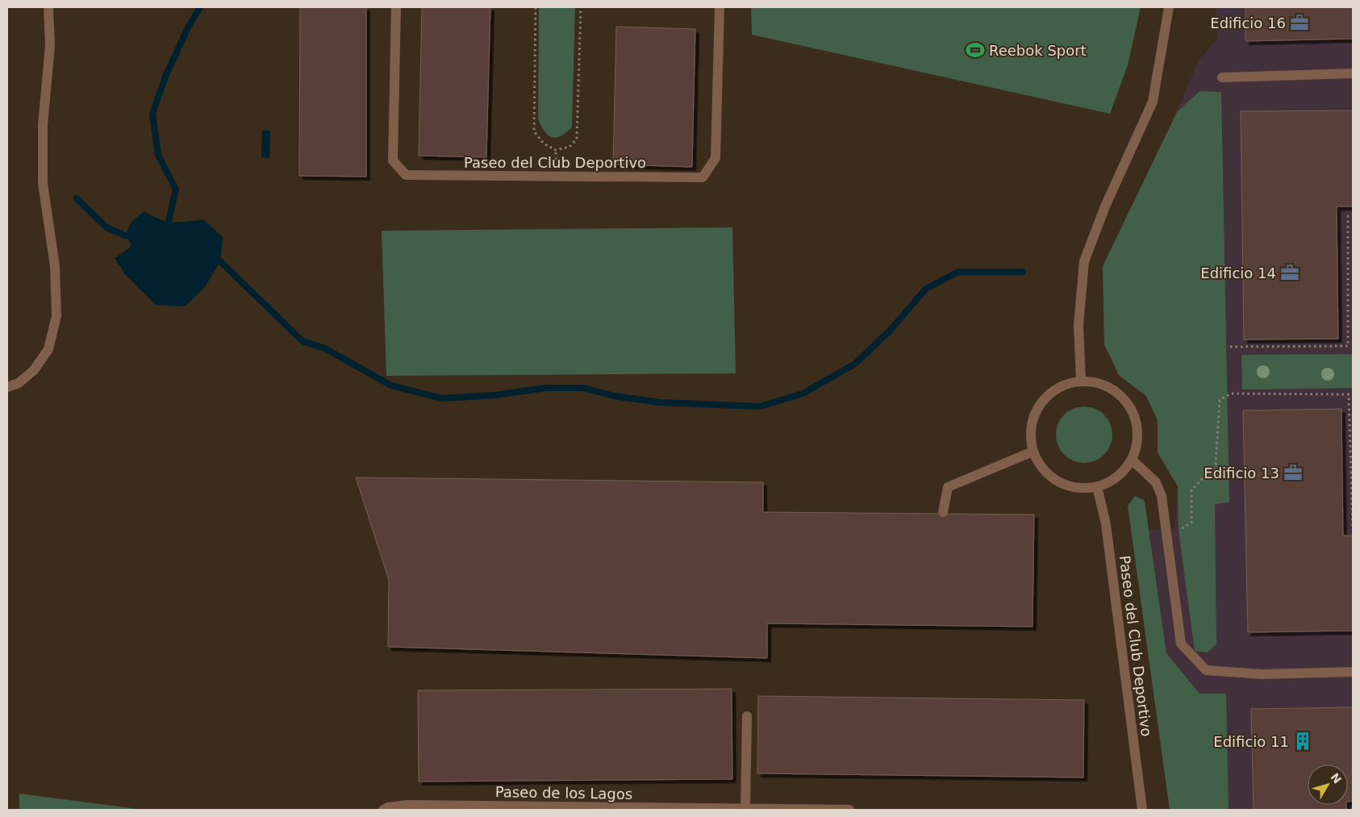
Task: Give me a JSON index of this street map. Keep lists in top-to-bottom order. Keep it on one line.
{"streets":{"street":["Paseo del Club Deportivo","Paseo de los Lagos"]},"places":{"office":["Edificio 16","Edificio 14","Edificio 13"],"sports":["Reebok Sport"],"building":["Edificio 11"]},"north":"top right"}
